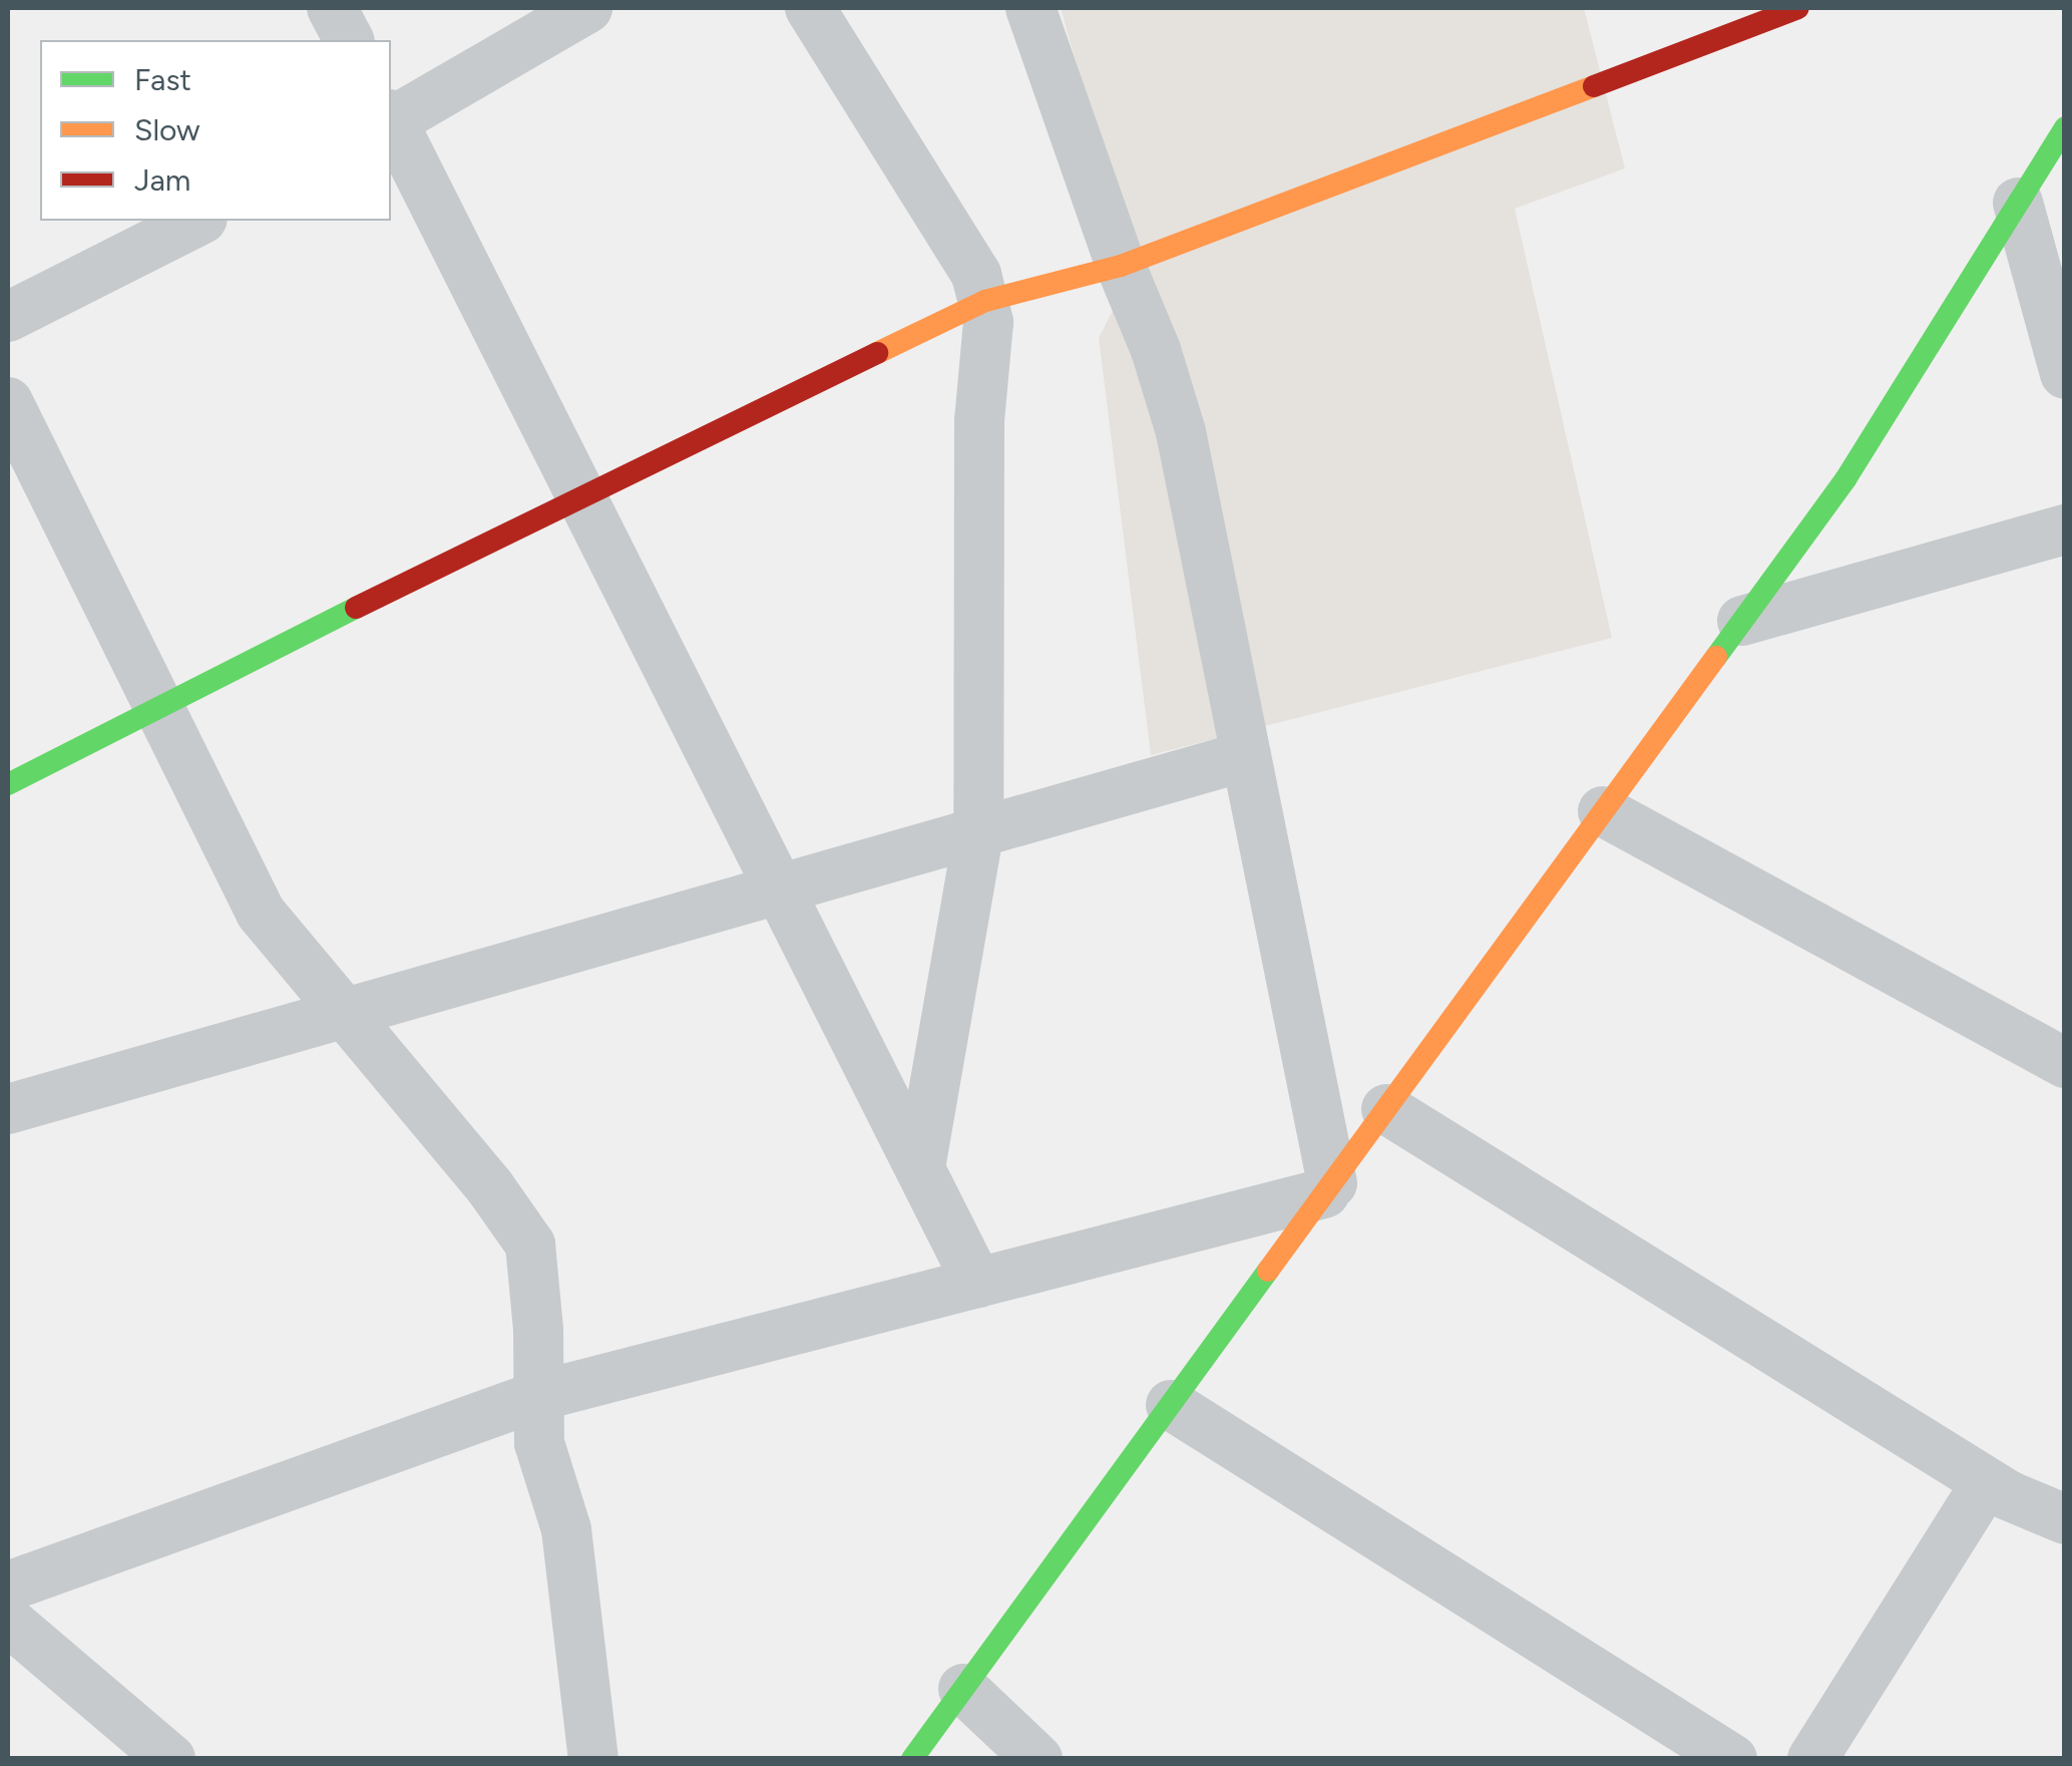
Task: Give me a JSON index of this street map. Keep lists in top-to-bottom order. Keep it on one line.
{"legend":["Fast","Slow","Jam"]}
